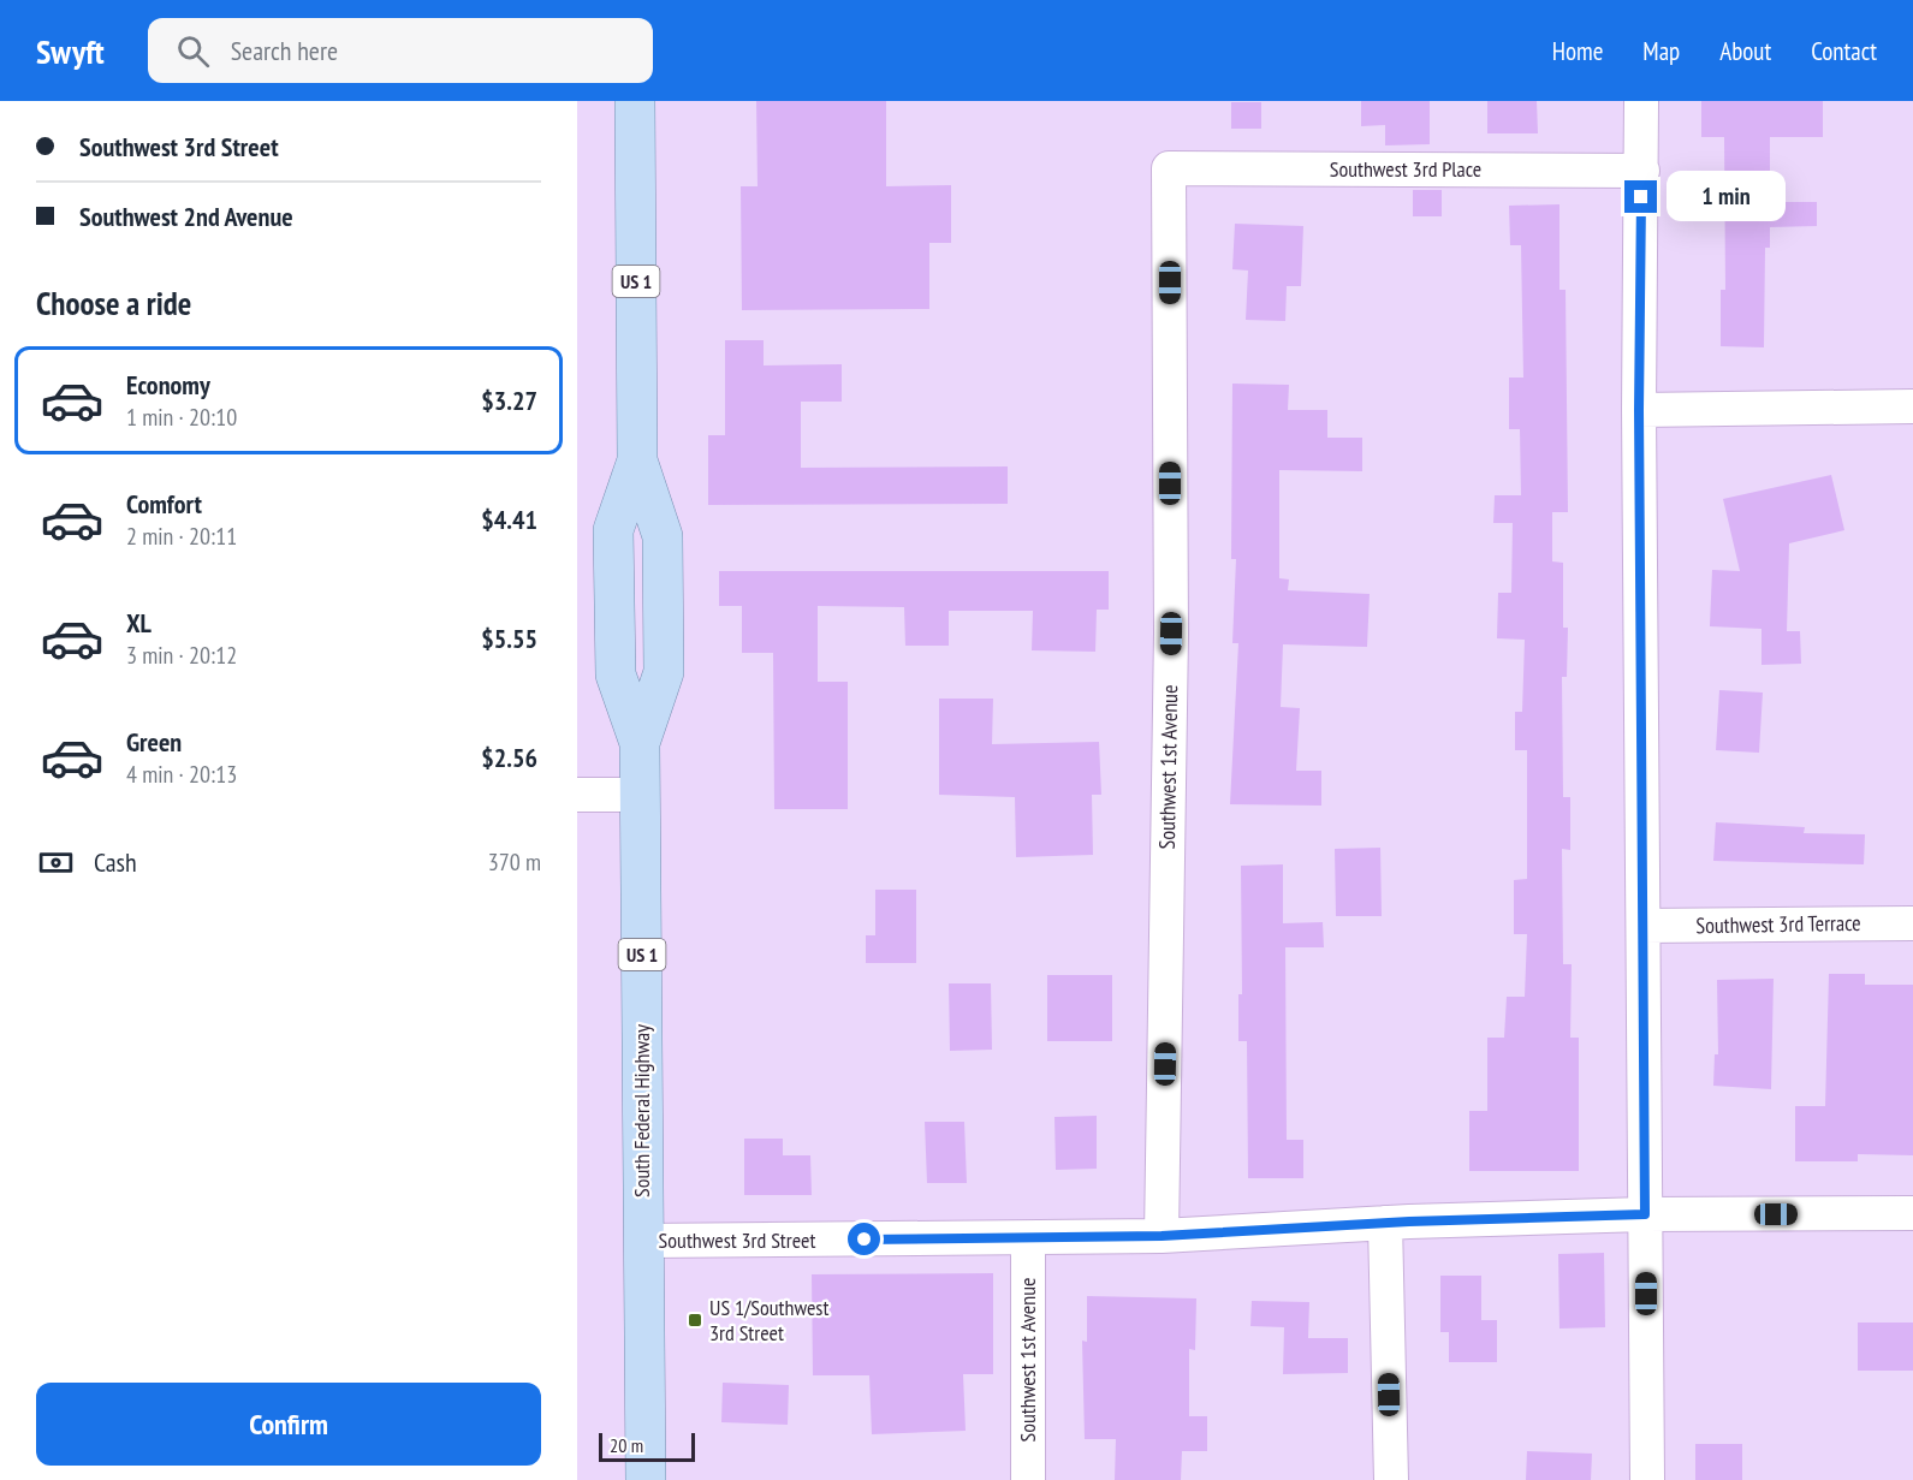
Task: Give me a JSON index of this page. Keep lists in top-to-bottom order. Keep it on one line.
{"streets":{"main road":["US 1","South Federal Highway"],"street":["Southwest 3rd Place","Southwest 1st Avenue","Southwest 3rd Terrace","Southwest 3rd Street"]},"crossings":[["Southwest 3rd Place","Southwest 1st Avenue"],["Southwest 1st Avenue","Southwest 3rd Street"],["South Federal Highway","Southwest 3rd Street"]],"places":{"transit":["US 1/Southwest 3rd Street"]},"scale_bar":"20 m","page":{"header":"Swyft","search":"Search here","nav":["Home","Map","About","Contact"],"banner":["Southwest 3rd Street","Southwest 2nd Avenue"],"bubble":"1 min","heading":"Choose a ride","list":[{"name":"Economy","note":"1 min · 20:10","value":"$3.27"},{"name":"Comfort","note":"2 min · 20:11","value":"$4.41"},{"name":"XL","note":"3 min · 20:12","value":"$5.55"},{"name":"Green","note":"4 min · 20:13","value":"$2.56"}],"pay":["Cash","370 m"],"buttons":"Confirm","scale":"20 m"}}
